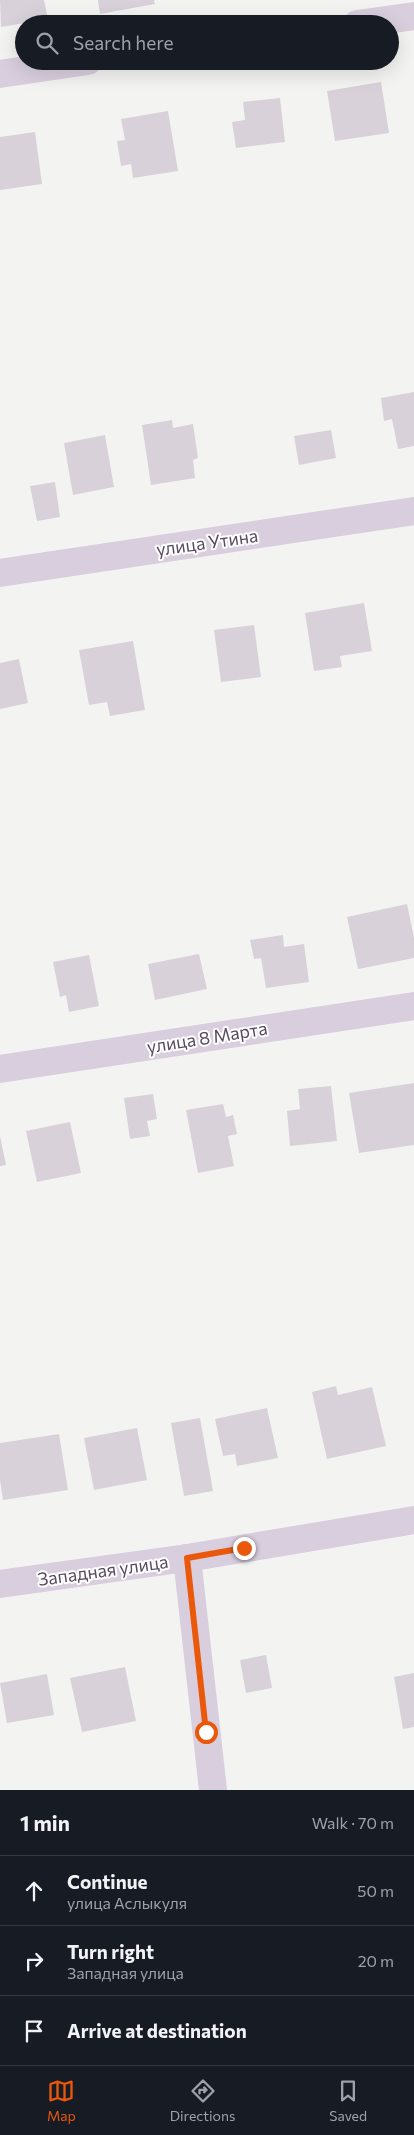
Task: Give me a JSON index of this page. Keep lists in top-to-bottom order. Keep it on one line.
{"streets":{"street":["улица Утина","улица 8 Марта","Западная улица"]},"page":{"search":"Search here","heading":["1 min","Walk · 70 m"],"list":[["Continue","улица Аслыкуля","50 m"],["Turn right","Западная улица","20 m"],"Arrive at destination"],"nav":["Map","Directions","Saved"]}}
